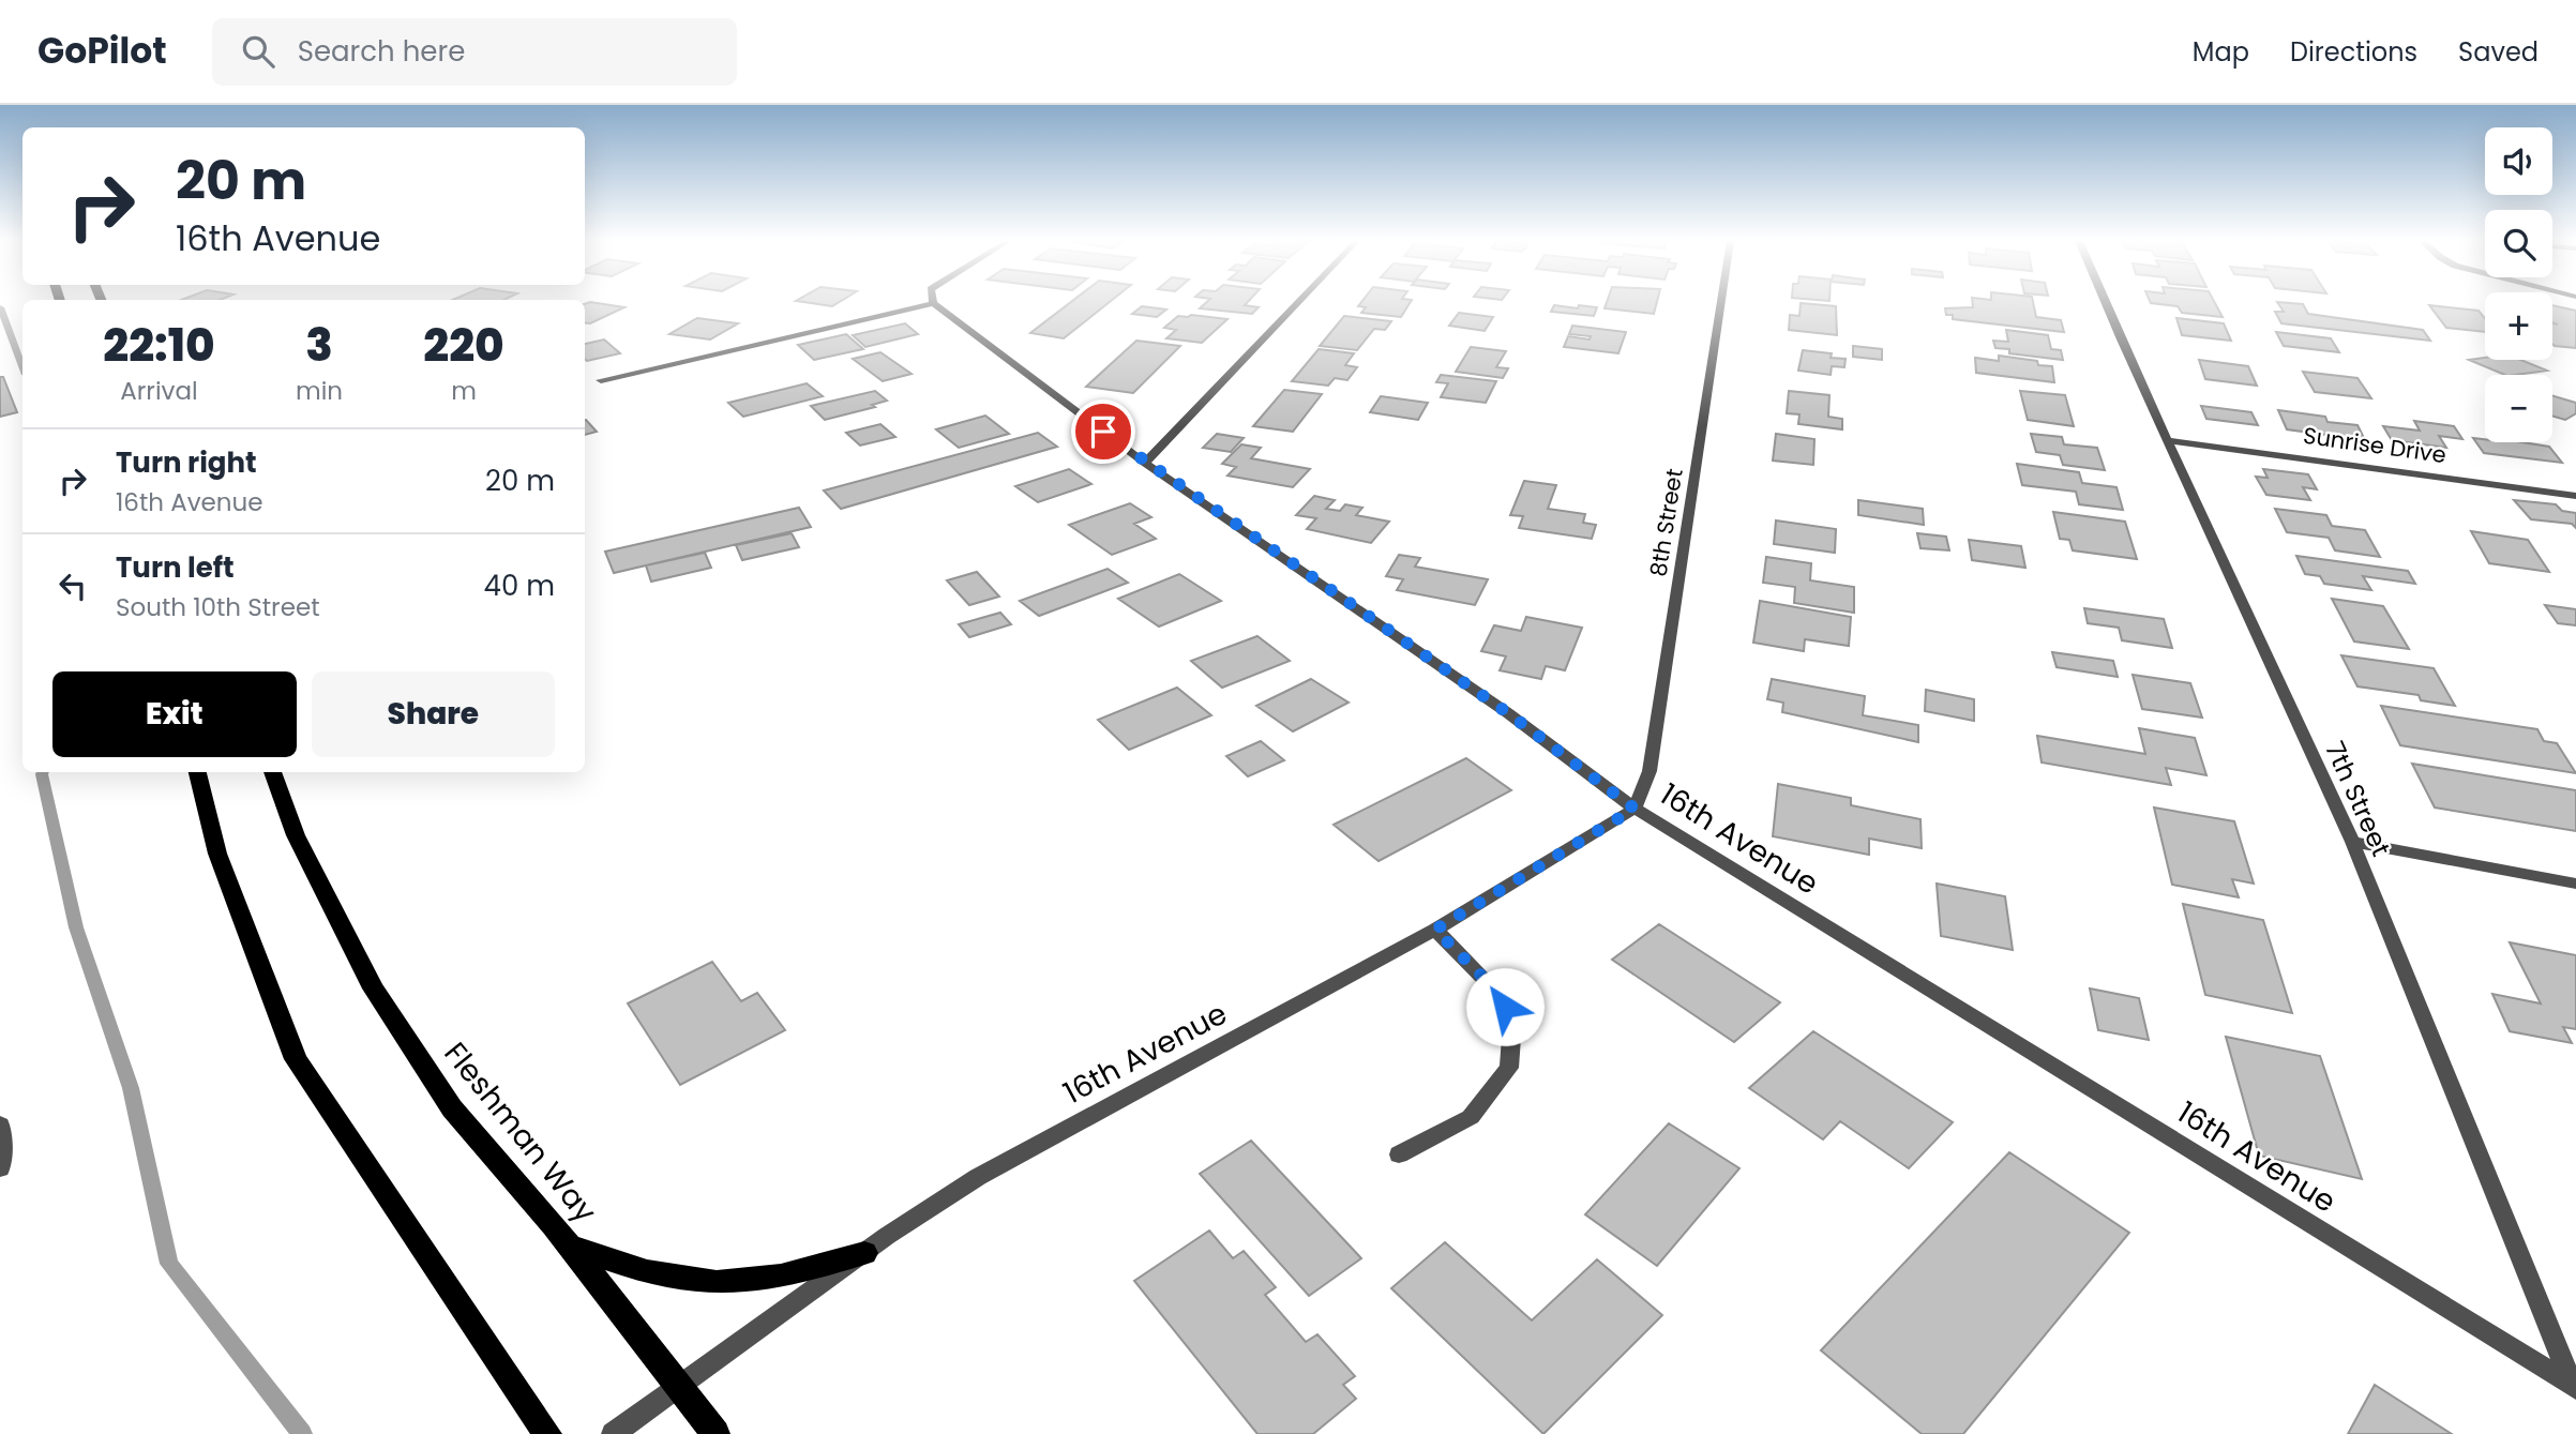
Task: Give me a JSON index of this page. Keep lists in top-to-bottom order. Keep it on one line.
{"streets":{"main road":["Fleshman Way"],"street":["Sunrise Drive","8th Street","7th Street","16th Avenue"]},"crossings":[["Sunrise Drive","7th Street"],["8th Street","16th Avenue"],["7th Street","16th Avenue"],["16th Avenue","Fleshman Way"]],"page":{"header":"GoPilot","search":"Search here","nav":["Map","Directions","Saved"],"map_buttons":["+","−"],"turn":["20 m","16th Avenue"],"eta":["22:10","Arrival","3","min","220","m"],"list":[{"name":"Turn right","note":"16th Avenue","value":"20 m"},{"name":"Turn left","note":"South 10th Street","value":"40 m"}],"buttons":["Exit","Share"]}}
